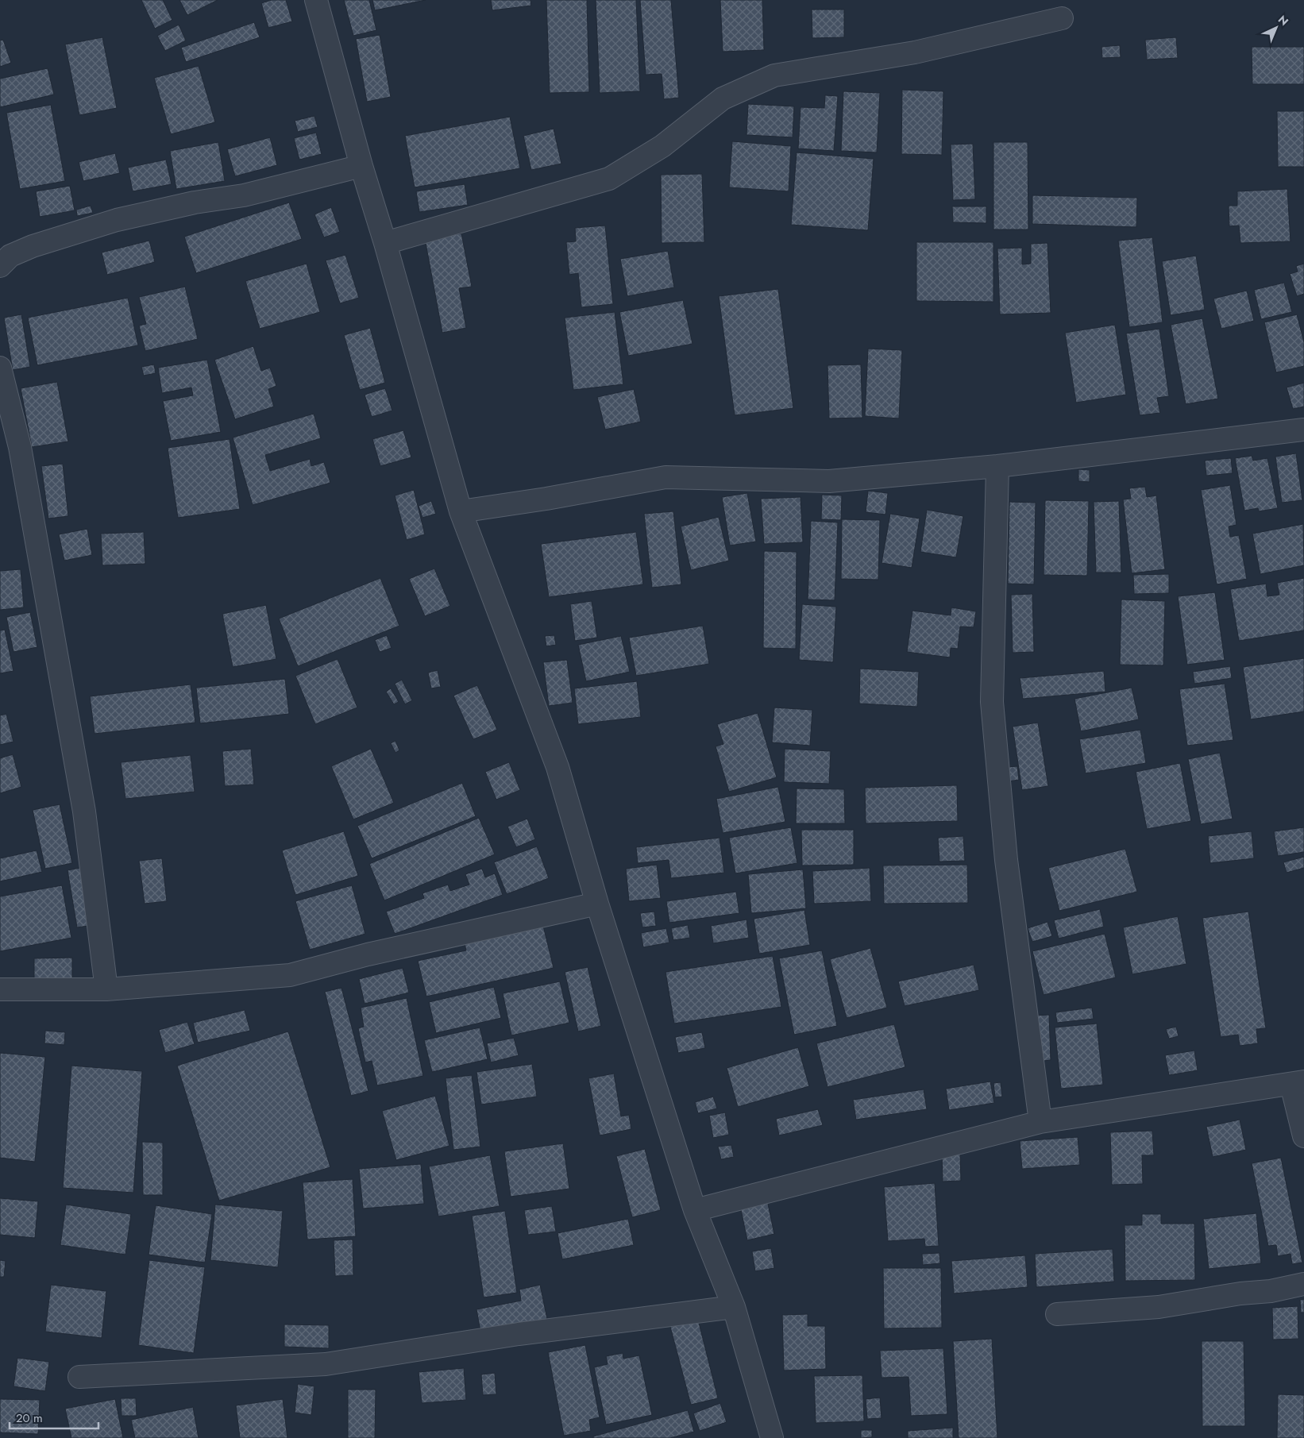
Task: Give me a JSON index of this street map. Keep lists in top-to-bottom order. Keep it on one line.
{"scale_bar":"20 m","north":"top right"}
